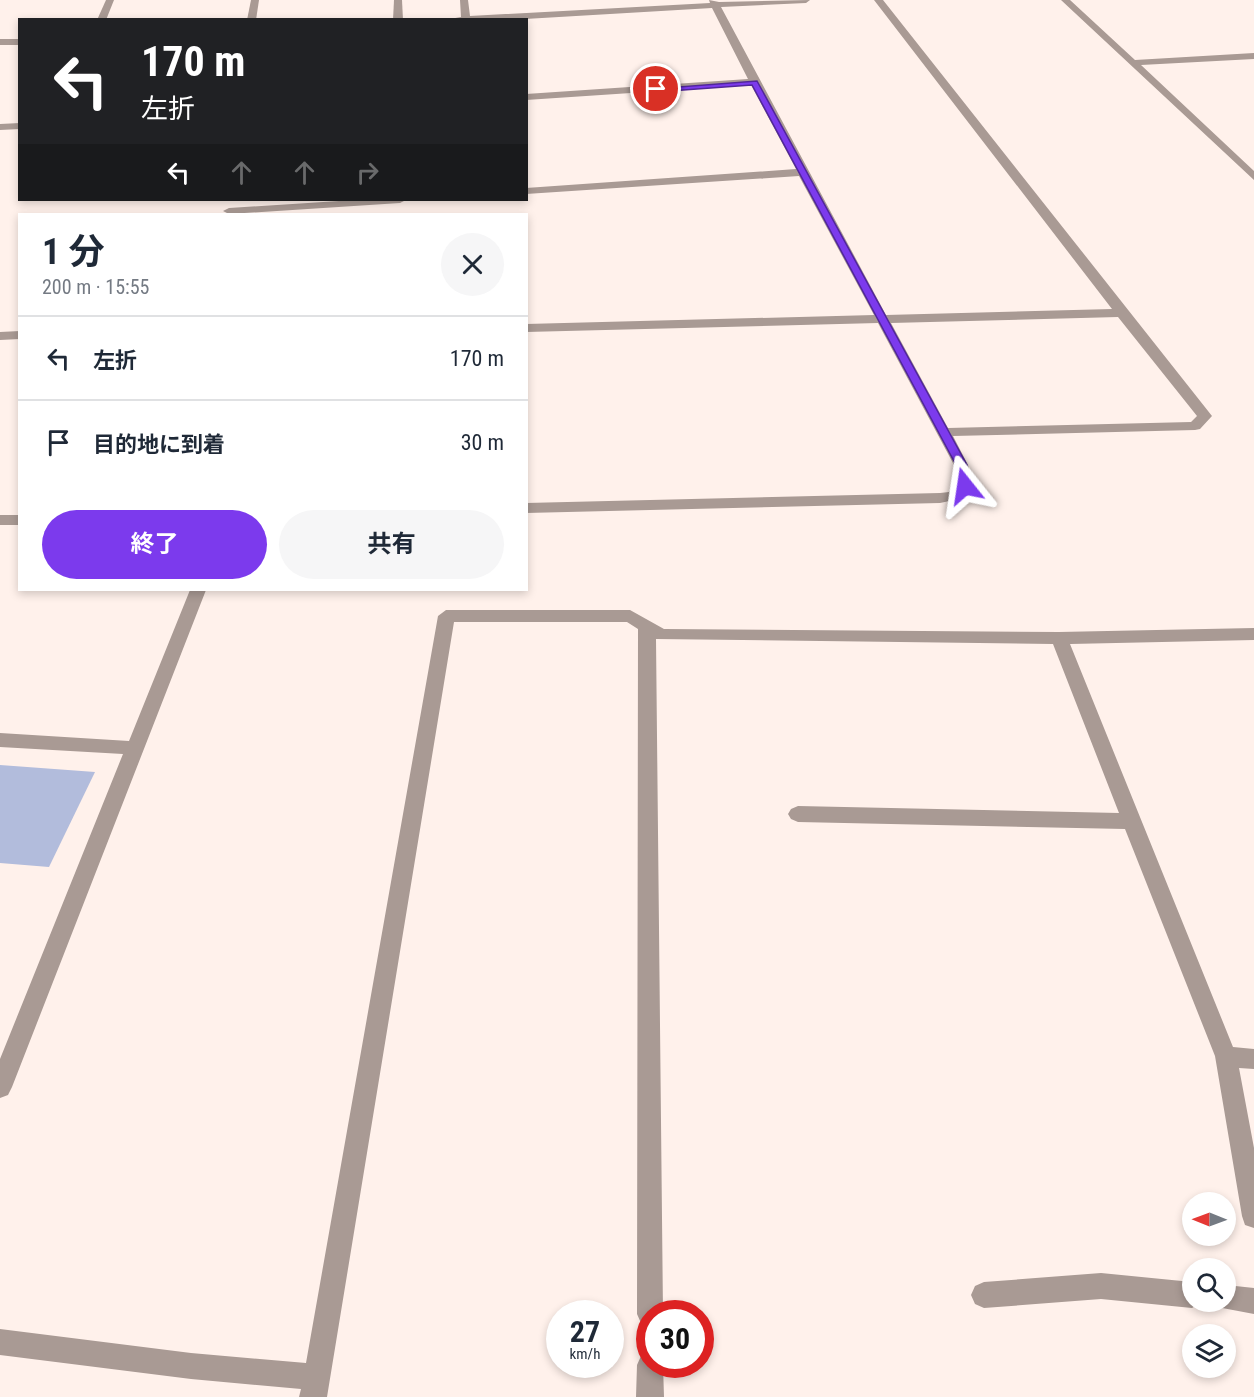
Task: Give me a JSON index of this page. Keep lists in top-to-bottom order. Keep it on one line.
{"north":"left","page":{"turn":["170 m","左折"],"heading":["1 分","200 m · 15:55"],"list":[{"name":"左折","value":"170 m"},{"name":"目的地に到着","value":"30 m"}],"buttons":["終了","共有"],"speed":"27 km/h","limit":"30"}}
